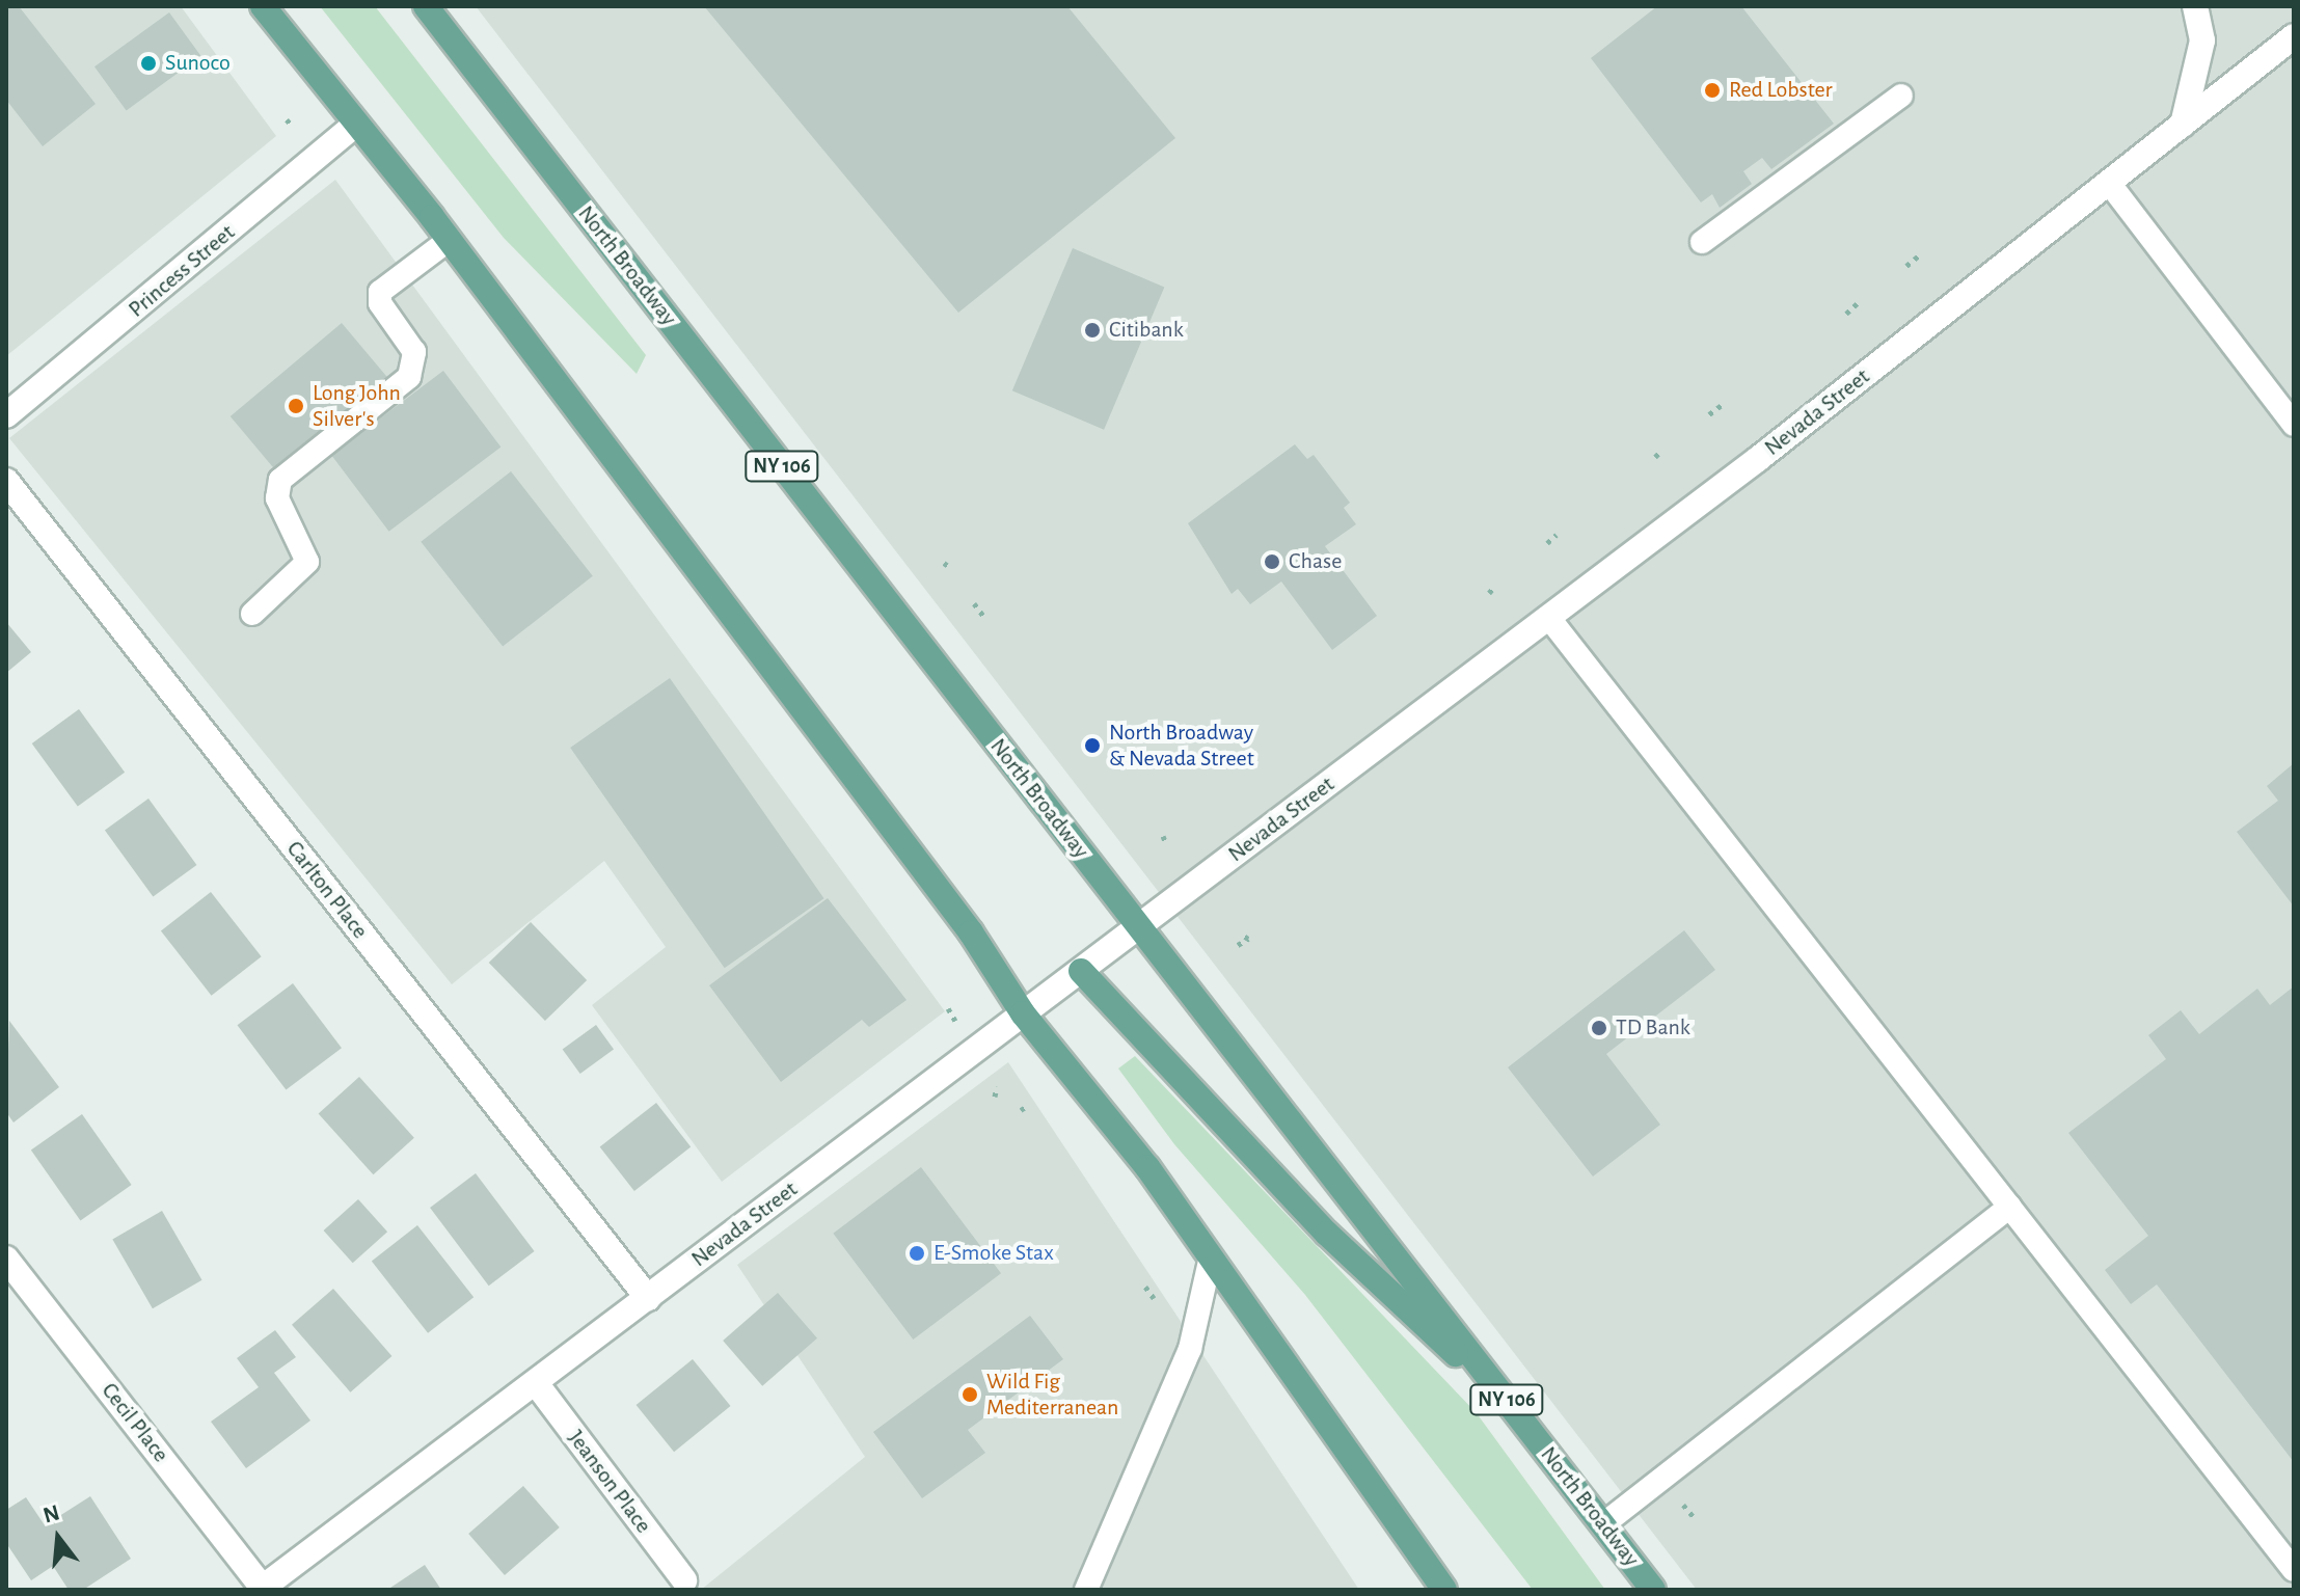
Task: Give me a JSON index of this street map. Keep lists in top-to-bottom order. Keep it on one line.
{"streets":{"main road":["North Broadway","NY 106"],"street":["Princess Street","Nevada Street","Carlton Place","Cecil Place","Jeanson Place"]},"crossings":[["North Broadway","Nevada Street"],["Nevada Street","Carlton Place"],["Nevada Street","Cecil Place"],["Nevada Street","Jeanson Place"]],"places":["Sunoco","Red Lobster","Citibank","Long John Silver's","Chase","North Broadway & Nevada Street","TD Bank","E-Smoke Stax","Wild Fig Mediterranean"],"north":"top"}
